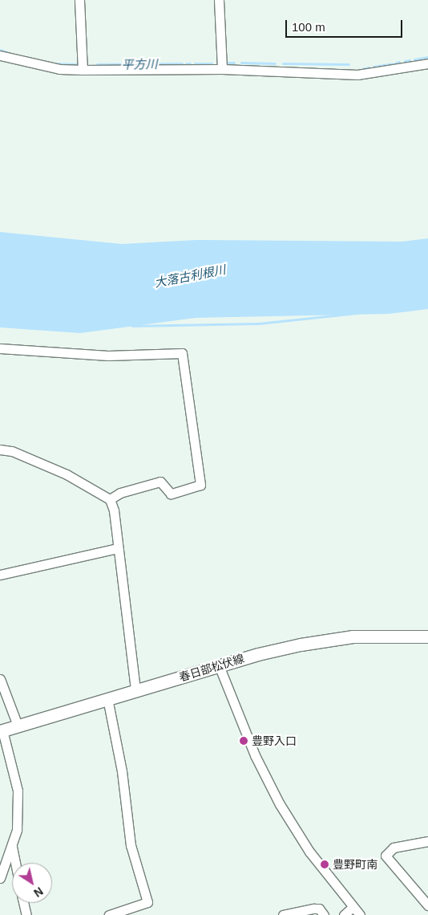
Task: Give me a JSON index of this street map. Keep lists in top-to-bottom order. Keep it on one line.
{"streets":{"main road":["春日部松伏線"]},"water":["平方川","大落古利根川"],"places":["豊野入口","豊野町南"],"scale_bar":"100 m","north":"bottom right"}
